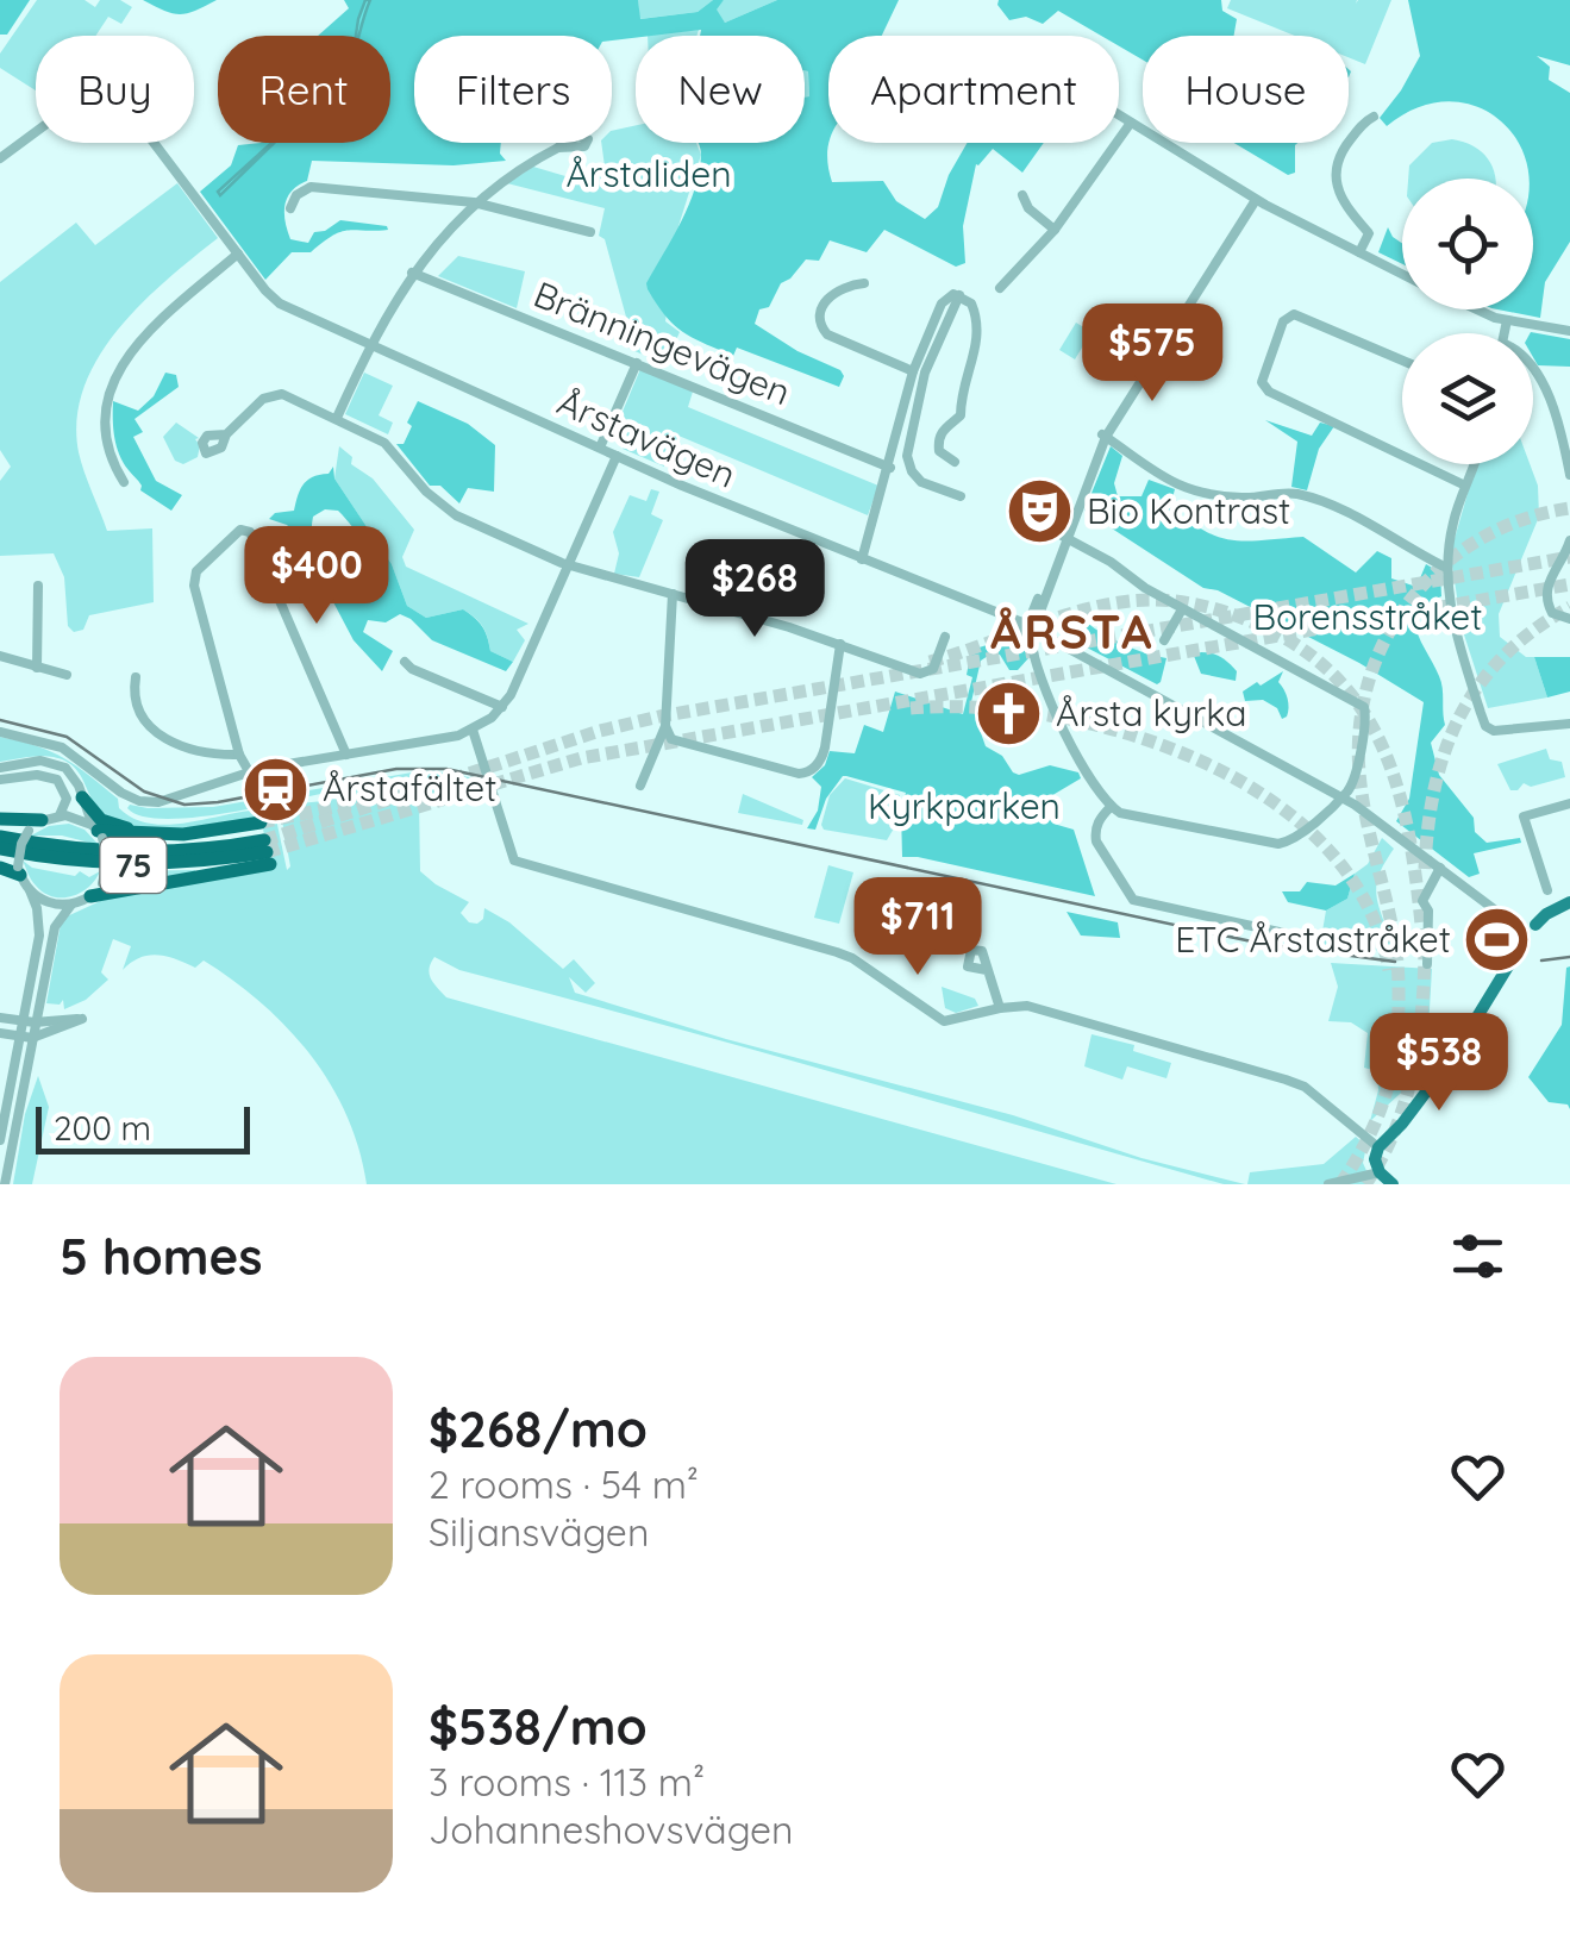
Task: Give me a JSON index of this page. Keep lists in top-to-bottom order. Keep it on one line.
{"streets":{"highway":["75"],"street":["Bränningevägen","Årstavägen"]},"districts":["ÅRSTA"],"parks":["Årstaliden","Borensstråket","Kyrkparken"],"places":{"theatre":["Bio Kontrast"],"church":["Årsta kyrka"],"station":["Årstafältet"],"sports":["ETC Årstastråket"]},"scale_bar":"200 m","page":{"chip":["Buy","Rent","Filters","New","Apartment","House"],"price":["$575","$400","$268","$711","$538"],"scale":"200 m","heading":"5 homes","list":[{"name":"$268/mo","note":"2 rooms · 54 m² · Siljansvägen"},{"name":"$538/mo","note":"3 rooms · 113 m² · Johanneshovsvägen"}]}}
